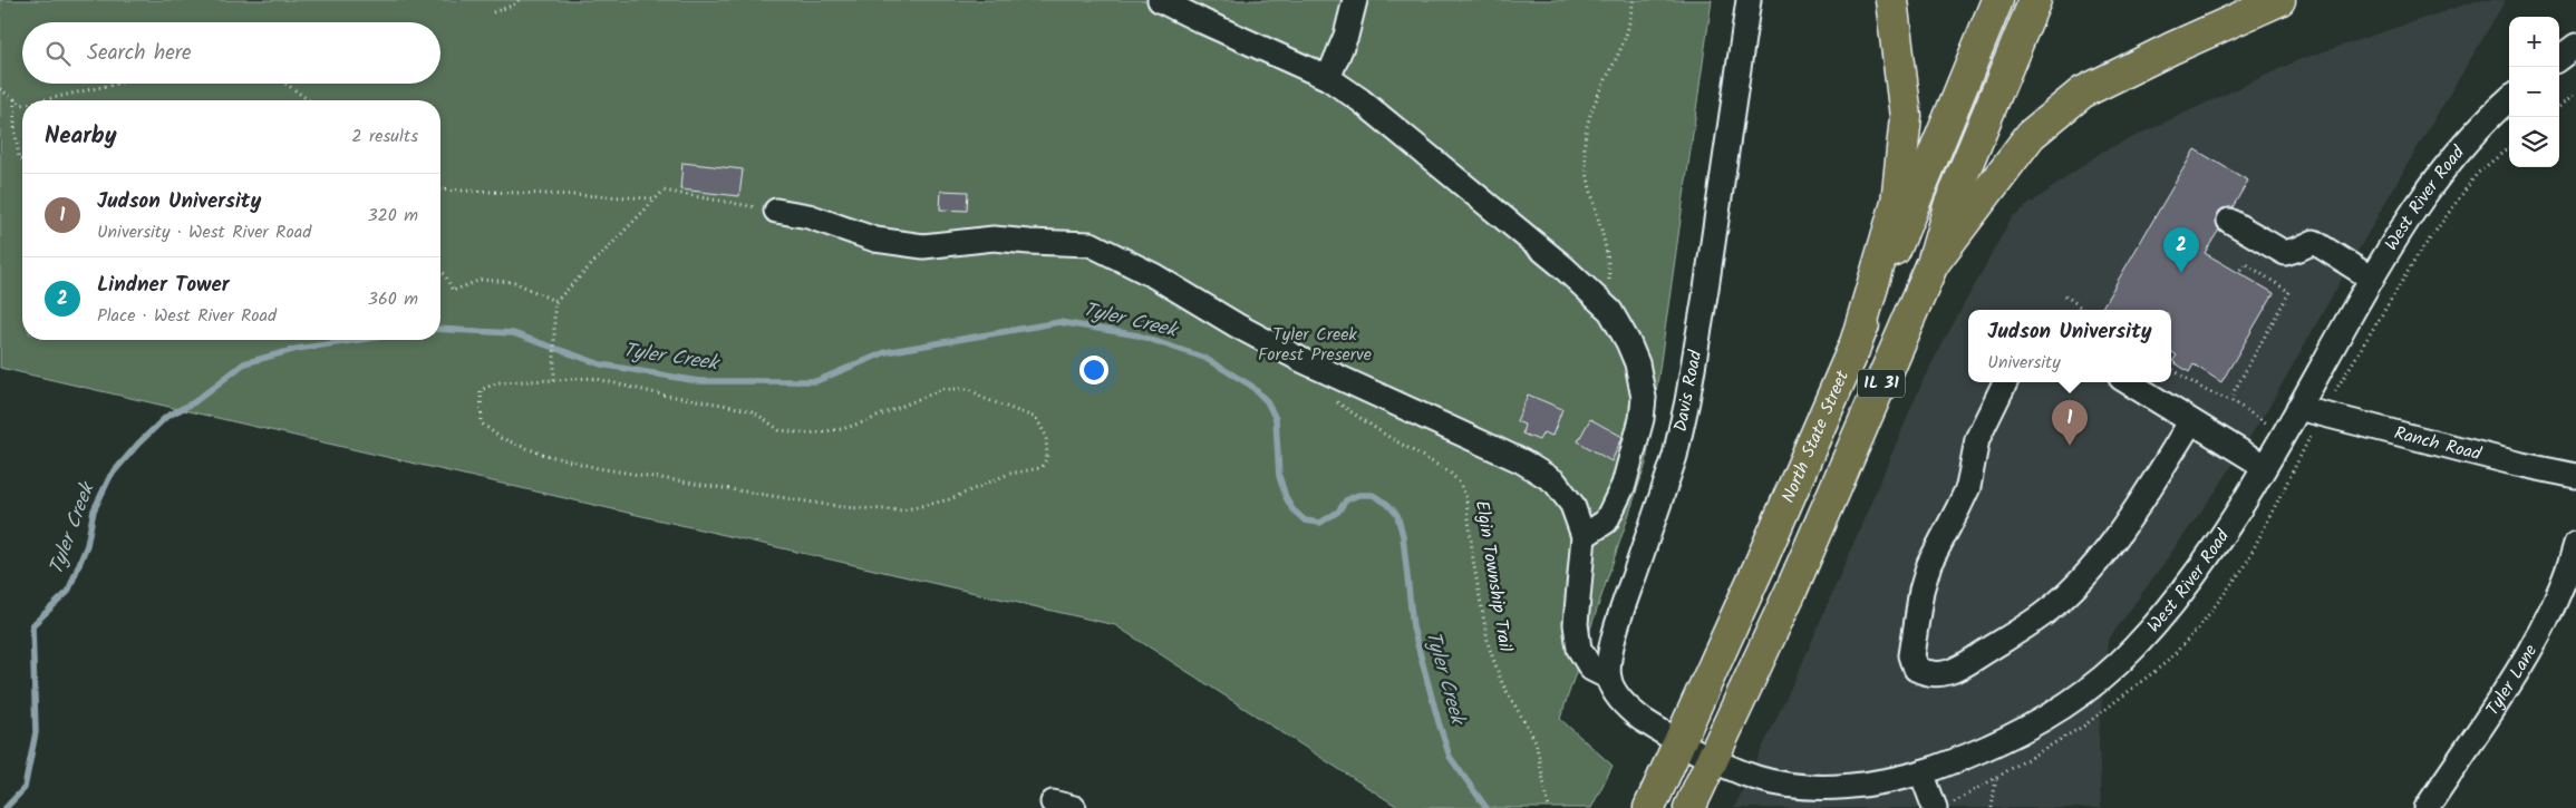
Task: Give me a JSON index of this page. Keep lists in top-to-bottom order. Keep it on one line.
{"streets":{"main road":["IL 31","North State Street"],"street":["West River Road","Davis Road","Ranch Road","Tyler Lane"],"path":["Elgin Township Trail"]},"crossings":[["West River Road","IL 31"],["West River Road","North State Street"],["West River Road","Ranch Road"]],"water":["Tyler Creek"],"parks":["Tyler Creek Forest Preserve"],"page":{"map_buttons":["+","−"],"search":"Search here","heading":["Nearby","2 results"],"list":[{"mark":"1","name":"Judson University","note":"University · West River Road","value":"320 m"},{"mark":"2","name":"Lindner Tower","note":"Place · West River Road","value":"360 m"}],"pins":["2","1"],"popup":["Judson University","University"]}}
